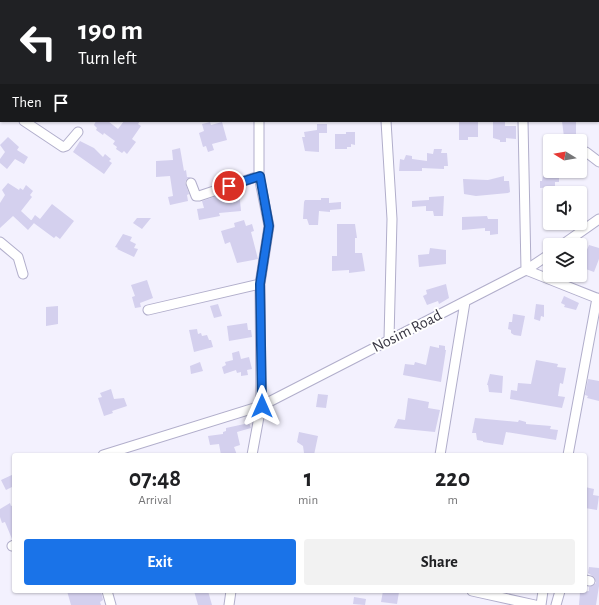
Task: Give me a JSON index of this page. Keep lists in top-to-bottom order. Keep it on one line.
{"streets":{"street":["Nosim Road"]},"north":"left","page":{"turn":["190 m","Turn left"],"then":"Then","eta":["07:48","Arrival","1","min","220","m"],"buttons":["Exit","Share"]}}
